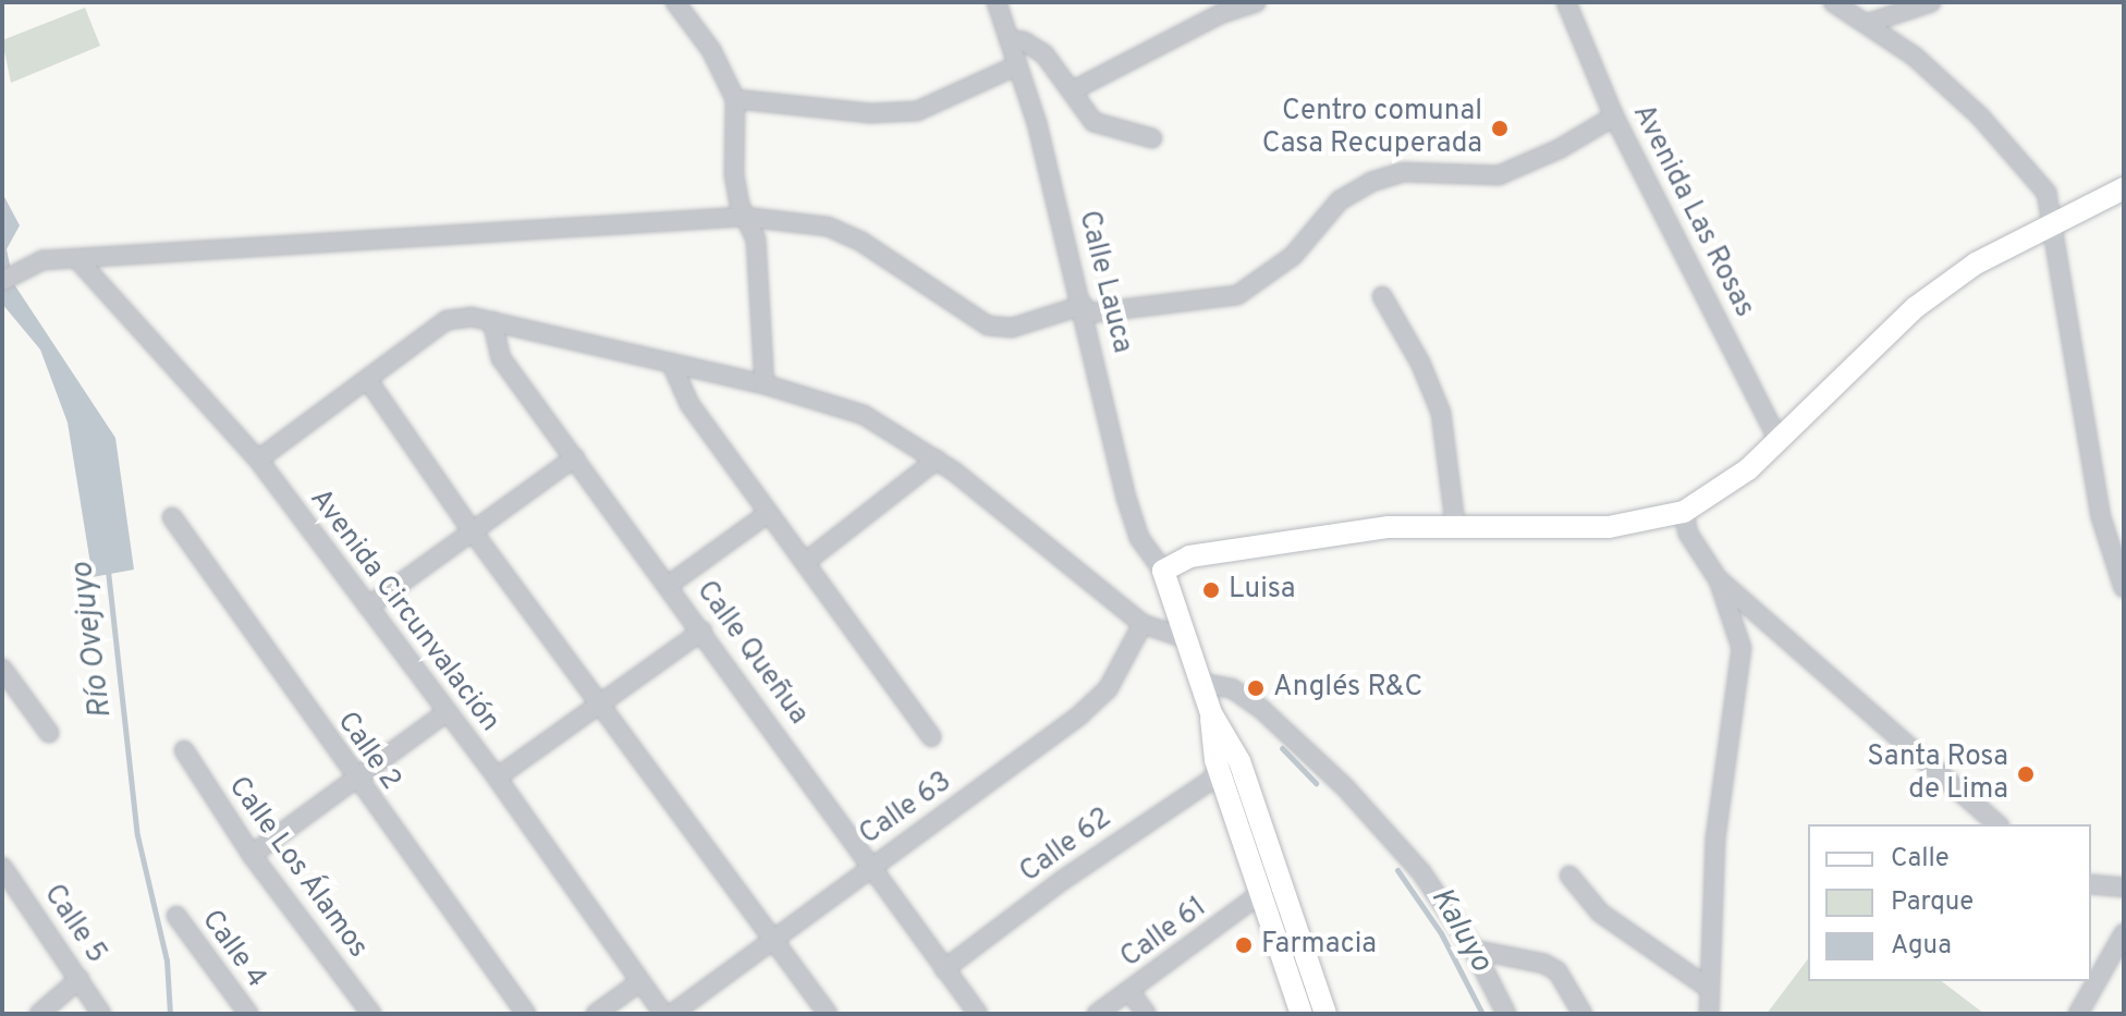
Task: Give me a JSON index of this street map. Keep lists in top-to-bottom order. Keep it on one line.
{"streets":{"street":["Avenida Las Rosas","Calle Lauca","Avenida Circunvalación","Calle Queñua","Calle 2","Calle 63","Calle 62","Calle Los Álamos","Calle 5","Calle 61","Calle 4"]},"crossings":[["Calle Queñua","Calle 63"],["Calle Queñua","Calle 62"]],"water":["Río Ovejuyo","Kaluyo"],"places":["Centro comunal Casa Recuperada","Luisa","Anglés R&C","Santa Rosa de Lima","Farmacia"],"legend":["Calle","Parque","Agua"]}
